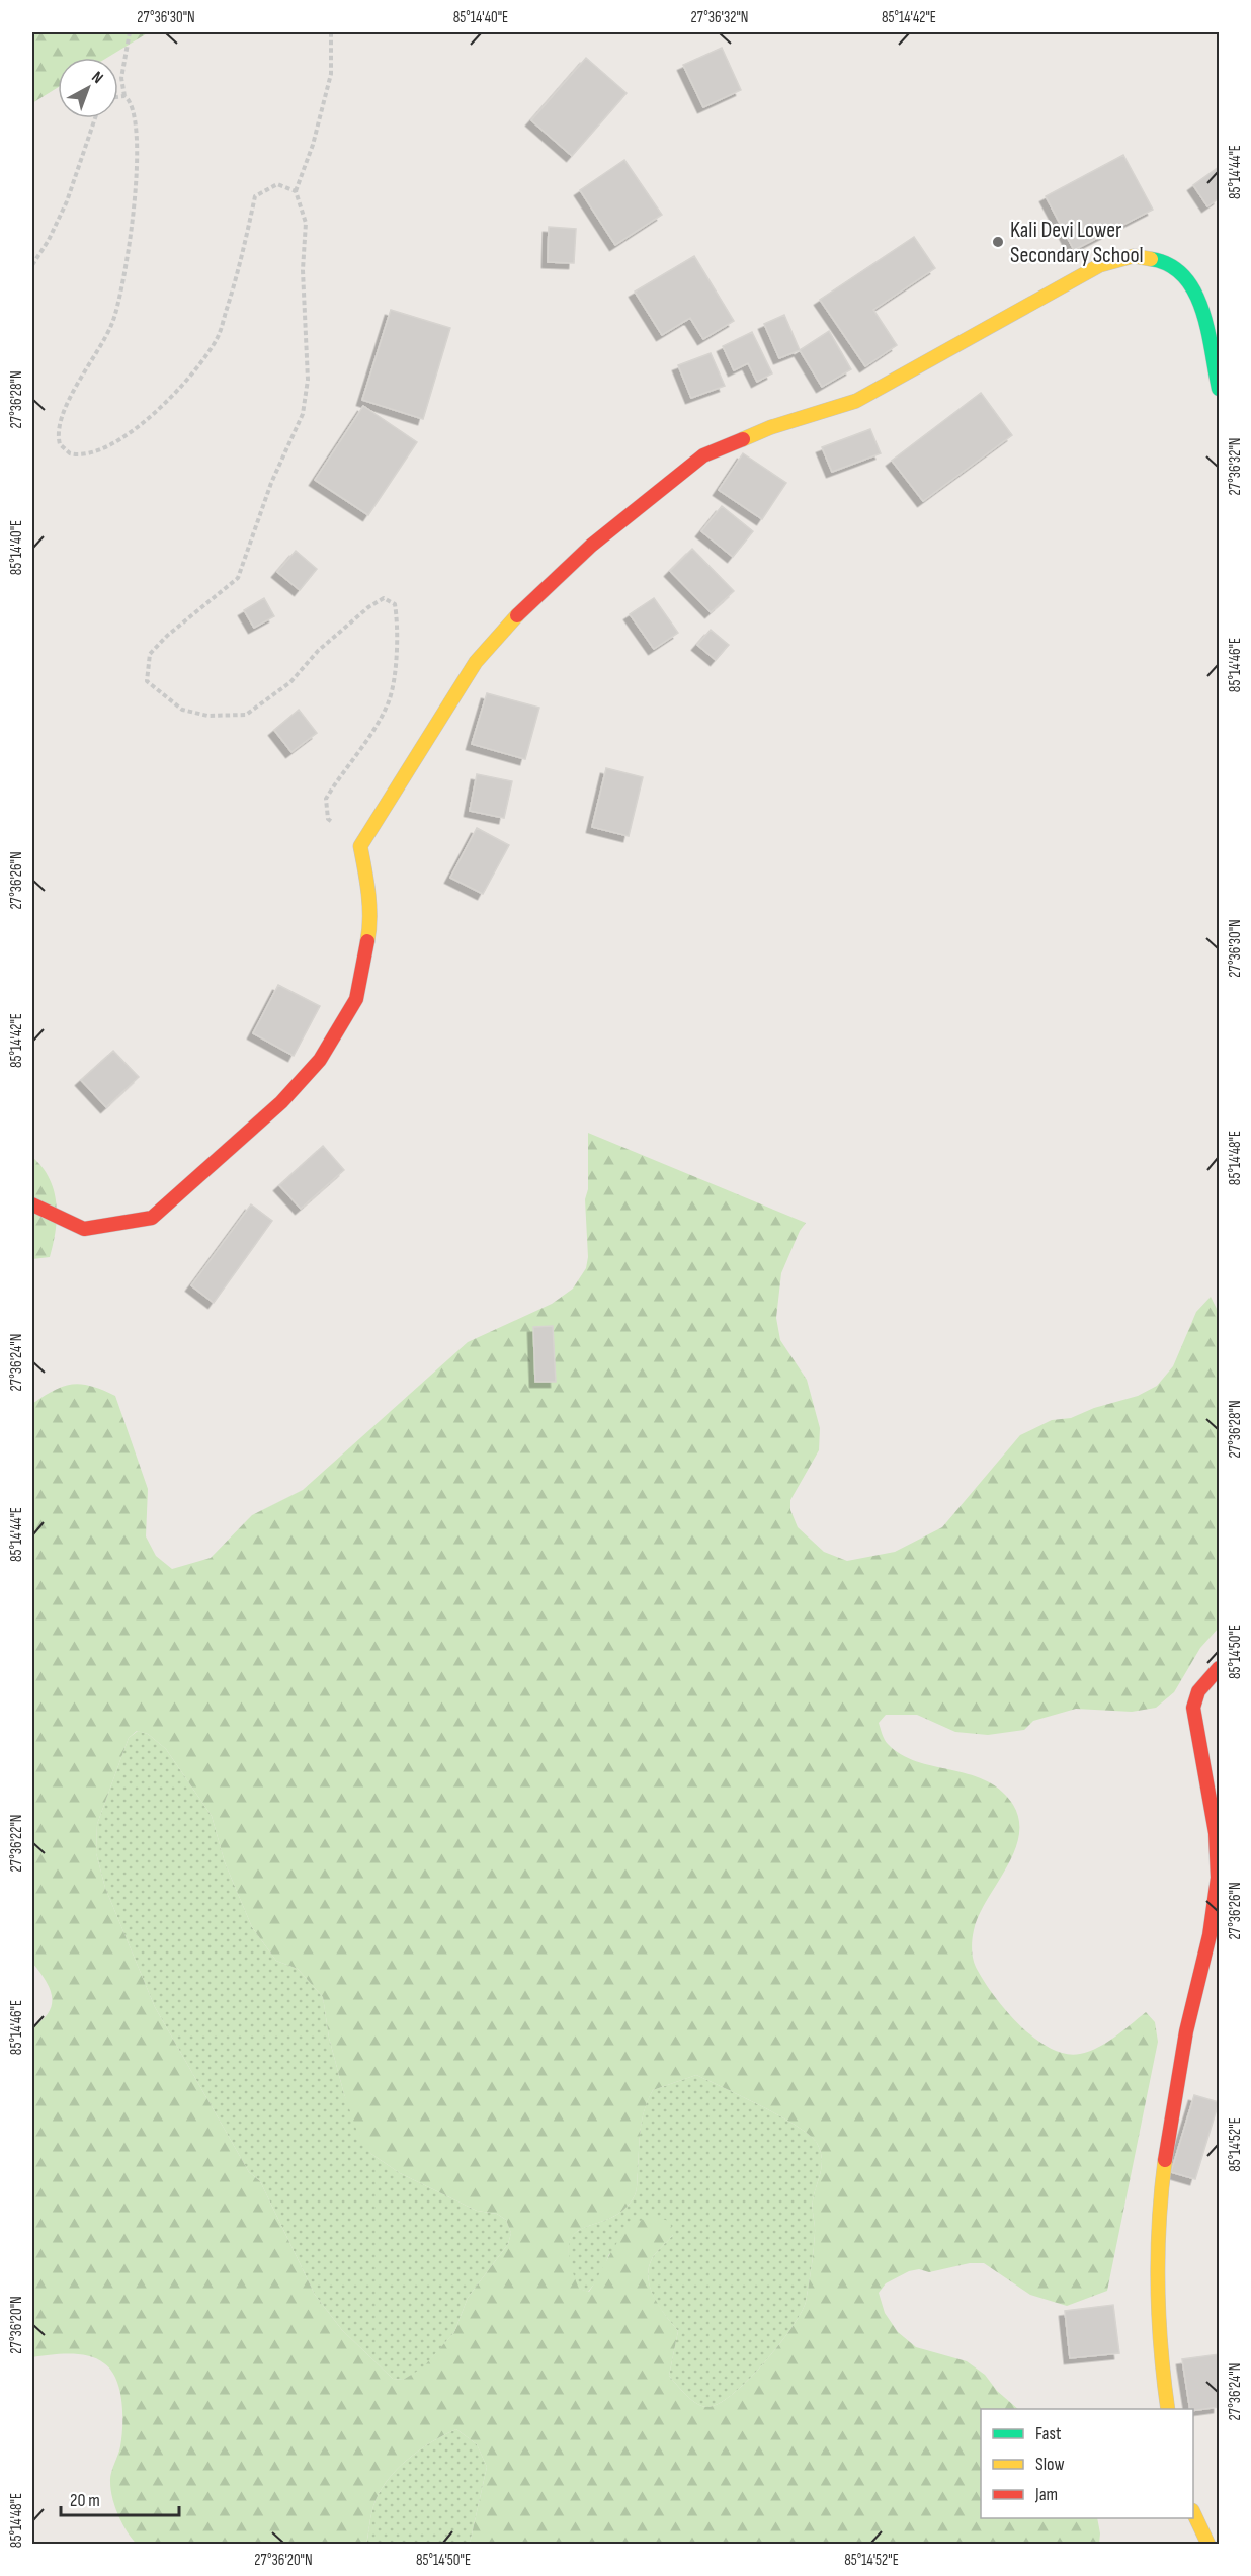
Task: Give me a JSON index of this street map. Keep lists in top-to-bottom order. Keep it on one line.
{"places":["Kali Devi Lower Secondary School"],"legend":["Fast","Slow","Jam"],"scale_bar":"20 m","north":"top right","coordinates":["27°36'30\"N","85°14'40\"E","27°36'32\"N","85°14'42\"E","85°14'44\"E","27°36'28\"N","85°14'46\"E","27°36'26\"N","85°14'48\"E","27°36'24\"N","85°14'50\"E","27°36'22\"N","85°14'52\"E","27°36'20\"N"]}
